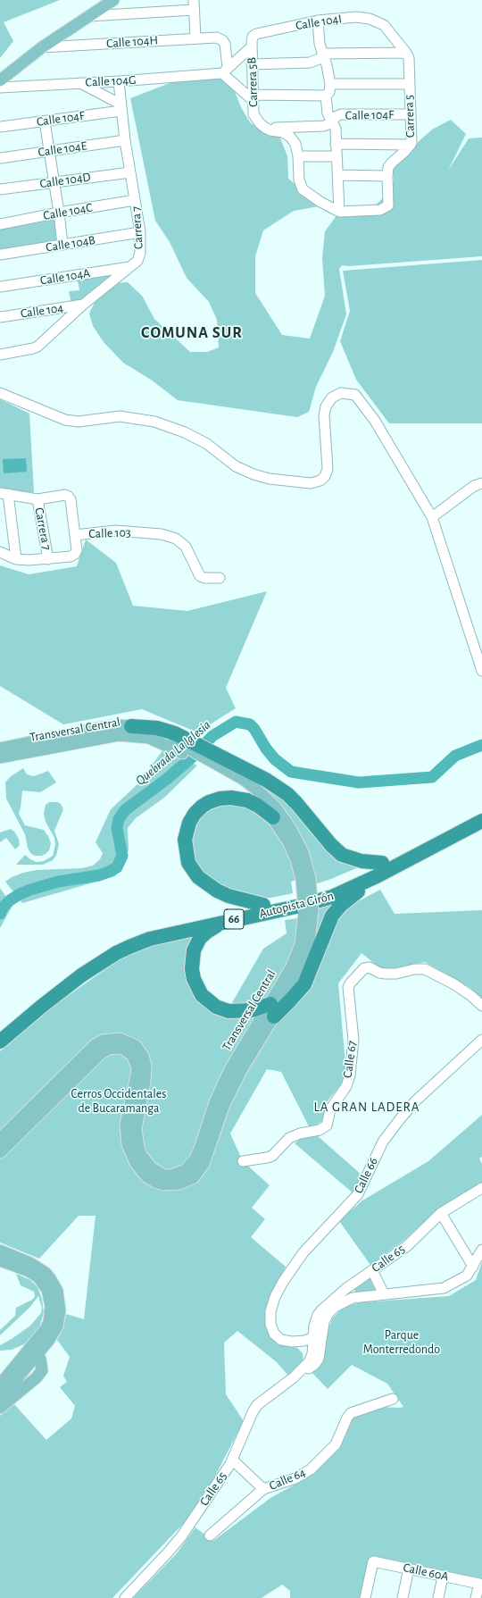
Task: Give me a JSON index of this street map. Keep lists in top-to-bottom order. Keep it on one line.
{"streets":{"highway":["Autopista Girón","66"],"main road":["Transversal Central"],"street":["Calle 104I","Calle 104H","Calle 104G","Carrera 5B","Calle 104F","Carrera 5","Calle 104E","Calle 104D","Calle 104C","Carrera 7","Calle 104B","Calle 104A","Calle 104","Calle 103","Calle 67","Calle 66","Calle 65","Calle 64","Calle 60A"]},"crossings":[["Calle 104I","Carrera 5B"],["Calle 104I","Carrera 5"],["Calle 104H","Calle 104G"],["Calle 104G","Carrera 7"],["Carrera 5B","Calle 104F"],["Carrera 5B","Carrera 5"],["Calle 104F","Carrera 5"],["Calle 104F","Carrera 7"],["Calle 104E","Carrera 7"],["Calle 104D","Carrera 7"],["Calle 104C","Carrera 7"],["Carrera 7","Calle 104B"],["Carrera 7","Calle 104A"],["Carrera 7","Calle 104"],["Carrera 7","Calle 103"]],"districts":["COMUNA SUR","LA GRAN LADERA"],"water":["Quebrada La Iglesia"],"parks":["Cerros Occidentales de Bucaramanga","Parque Monterredondo"]}
